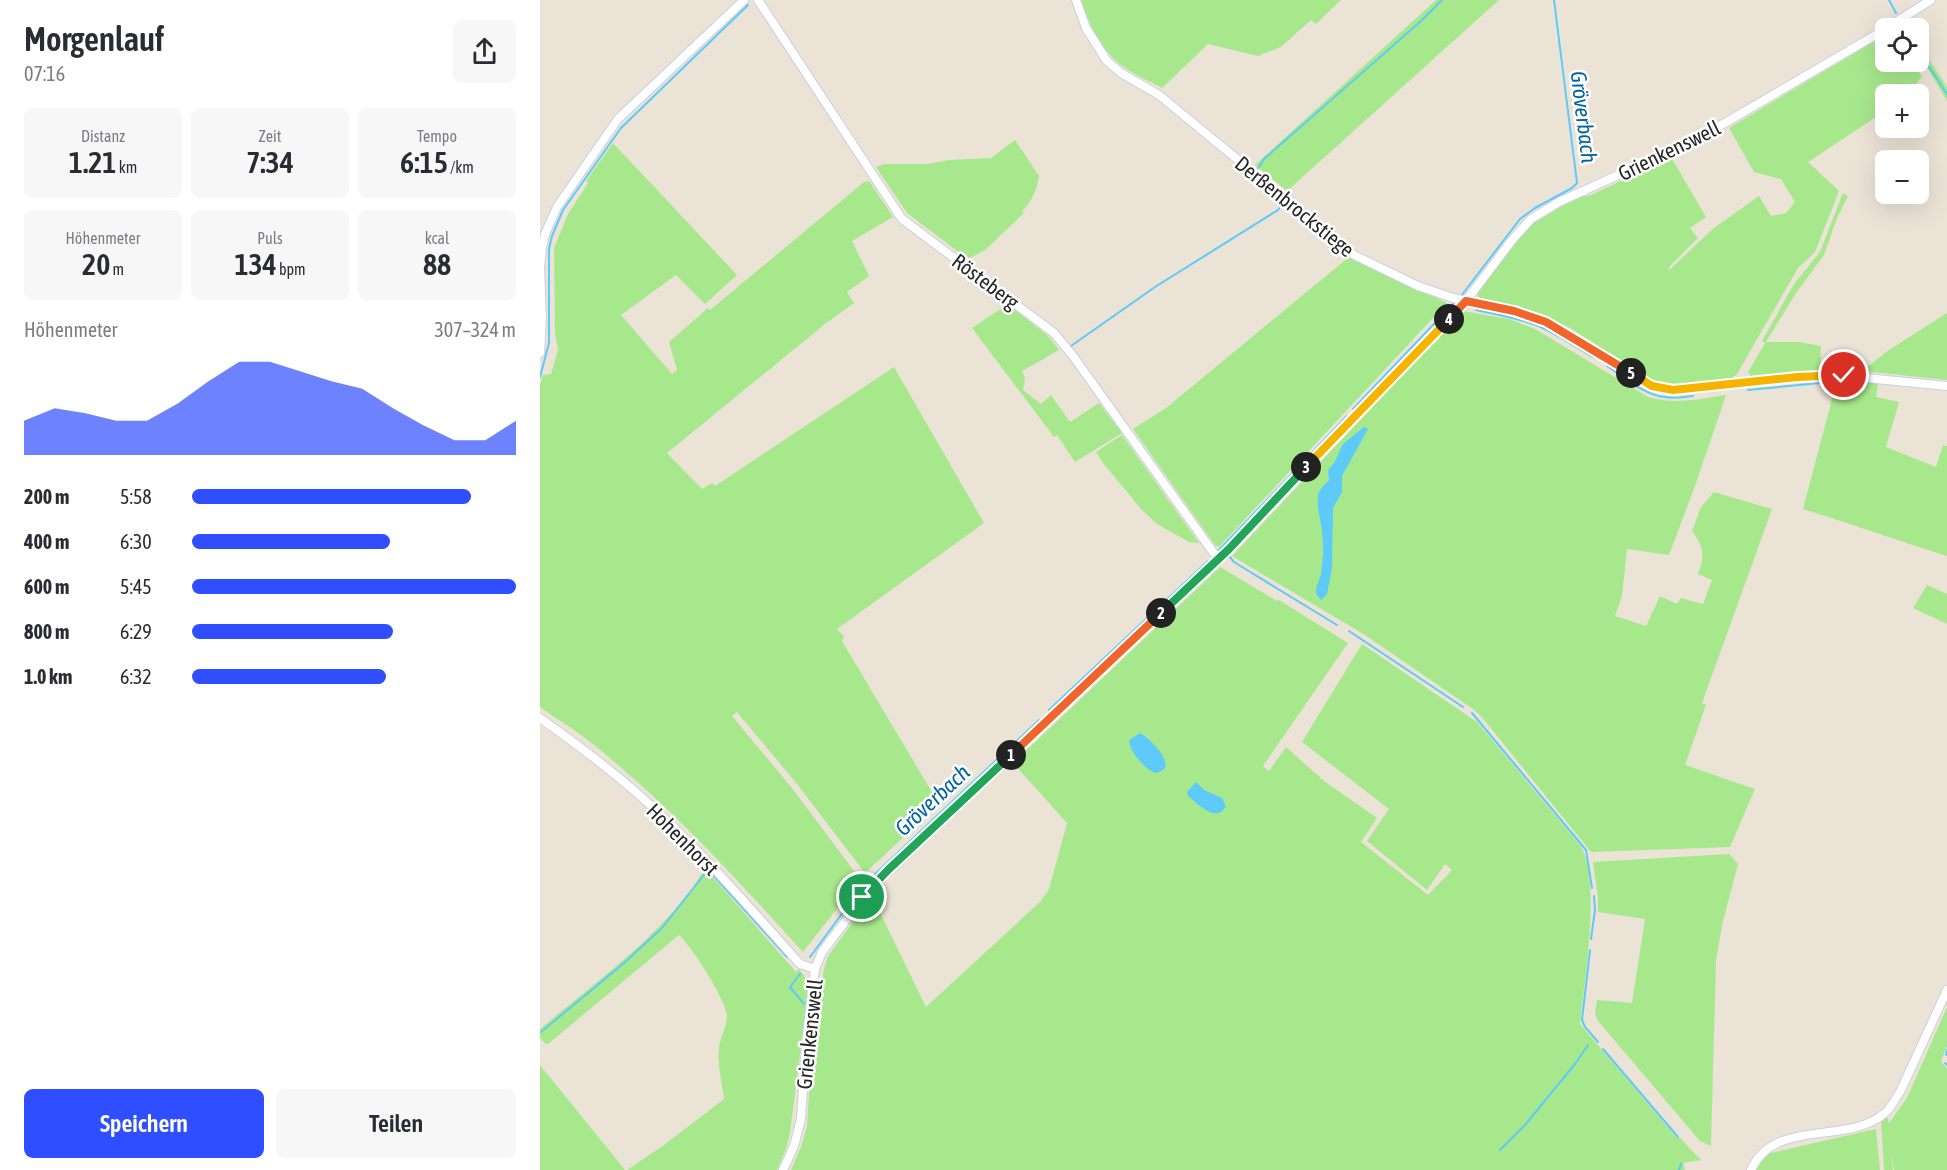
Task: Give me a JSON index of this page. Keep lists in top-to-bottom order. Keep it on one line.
{"streets":{"street":["Grienkenswell","Derßenbrockstiege","Rösteberg","Hohenhorst"]},"crossings":[["Grienkenswell","Derßenbrockstiege"],["Grienkenswell","Rösteberg"],["Grienkenswell","Hohenhorst"]],"water":["Gröverbach"],"page":{"heading":["Morgenlauf","07:16"],"map_buttons":["+","−"],"stats":[["Distanz","1.21 km"],["Zeit","7:34"],["Tempo","6:15 /km"],["Höhenmeter","20 m"],["Puls","134 bpm"],["kcal","88"]],"pins":["4","5","3","2","1"],"chart":["Höhenmeter","307–324 m"],"list":[{"name":"200 m","note":"5:58"},{"name":"400 m","note":"6:30"},{"name":"600 m","note":"5:45"},{"name":"800 m","note":"6:29"},{"name":"1.0 km","note":"6:32"}],"buttons":["Speichern","Teilen"]}}
